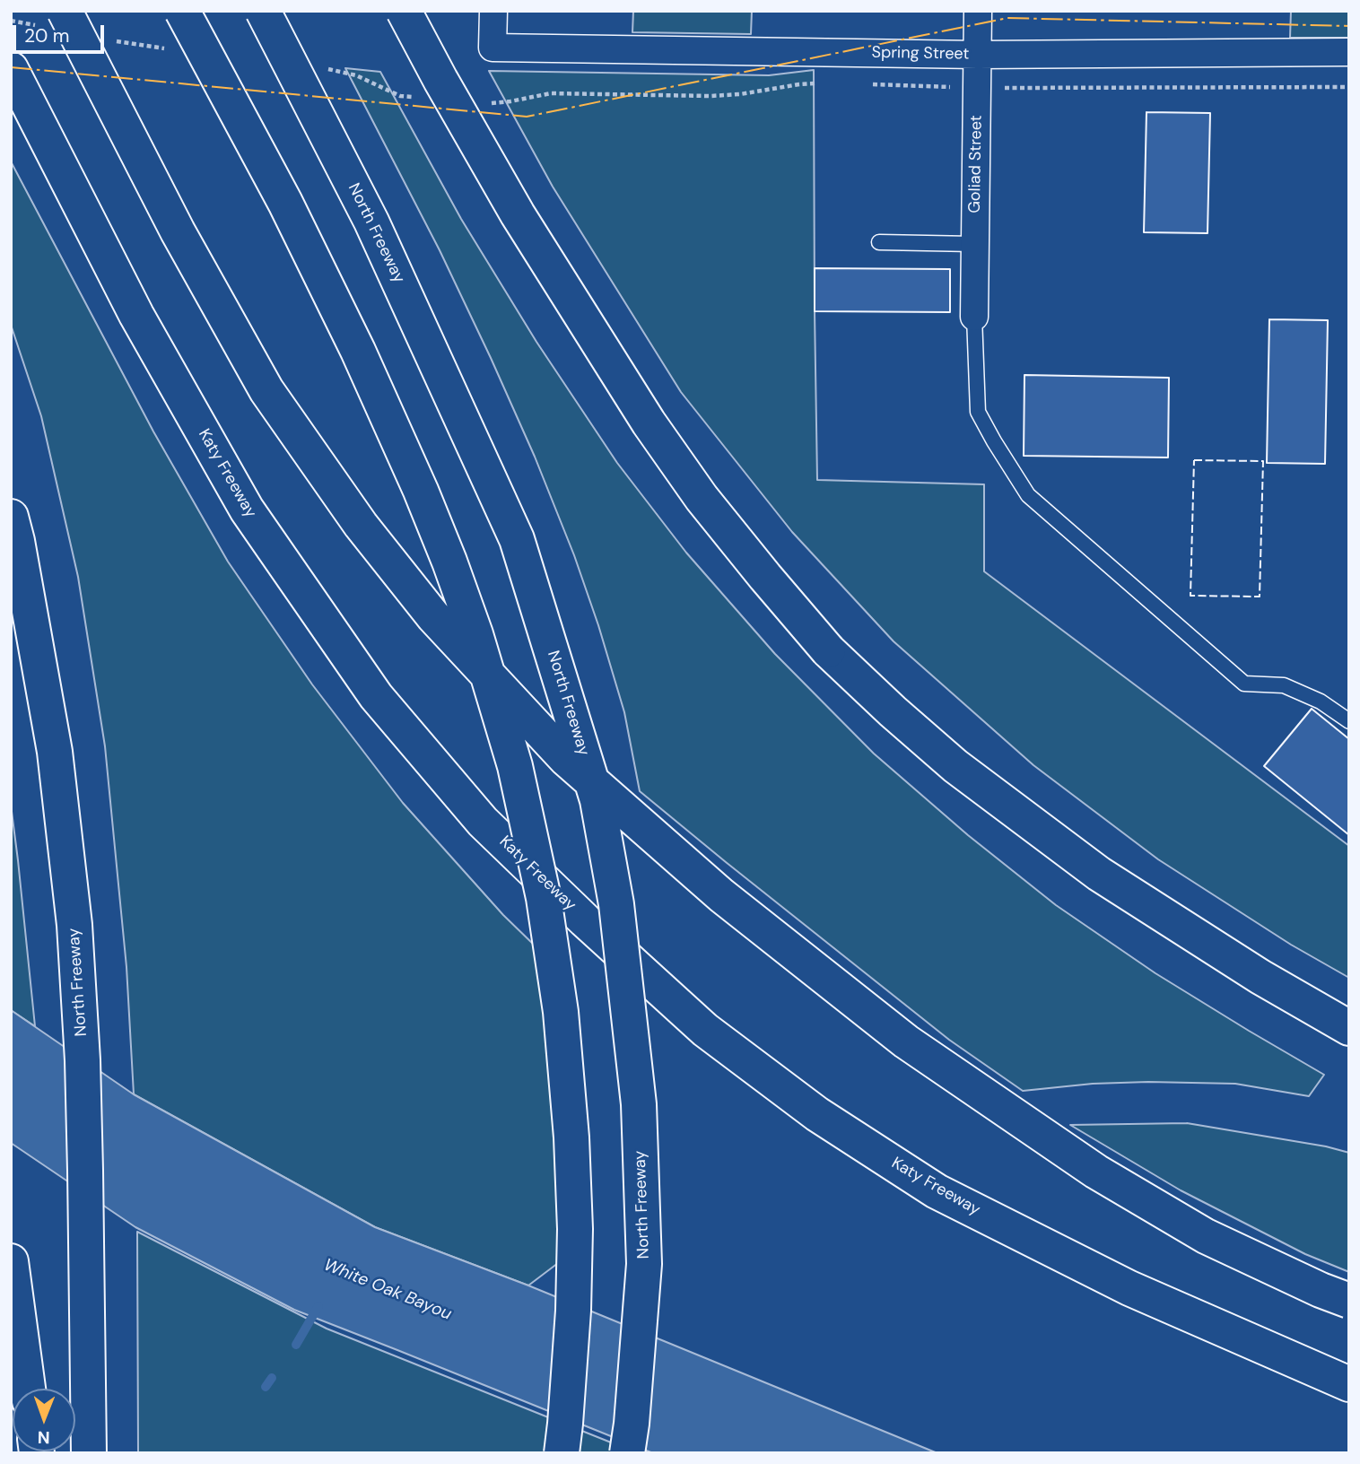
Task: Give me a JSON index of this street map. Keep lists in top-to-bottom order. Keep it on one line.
{"streets":{"highway":["North Freeway","Katy Freeway"],"street":["Spring Street","Goliad Street"]},"crossings":[["Spring Street","Goliad Street"]],"water":["White Oak Bayou"],"scale_bar":"20 m","north":"bottom"}
